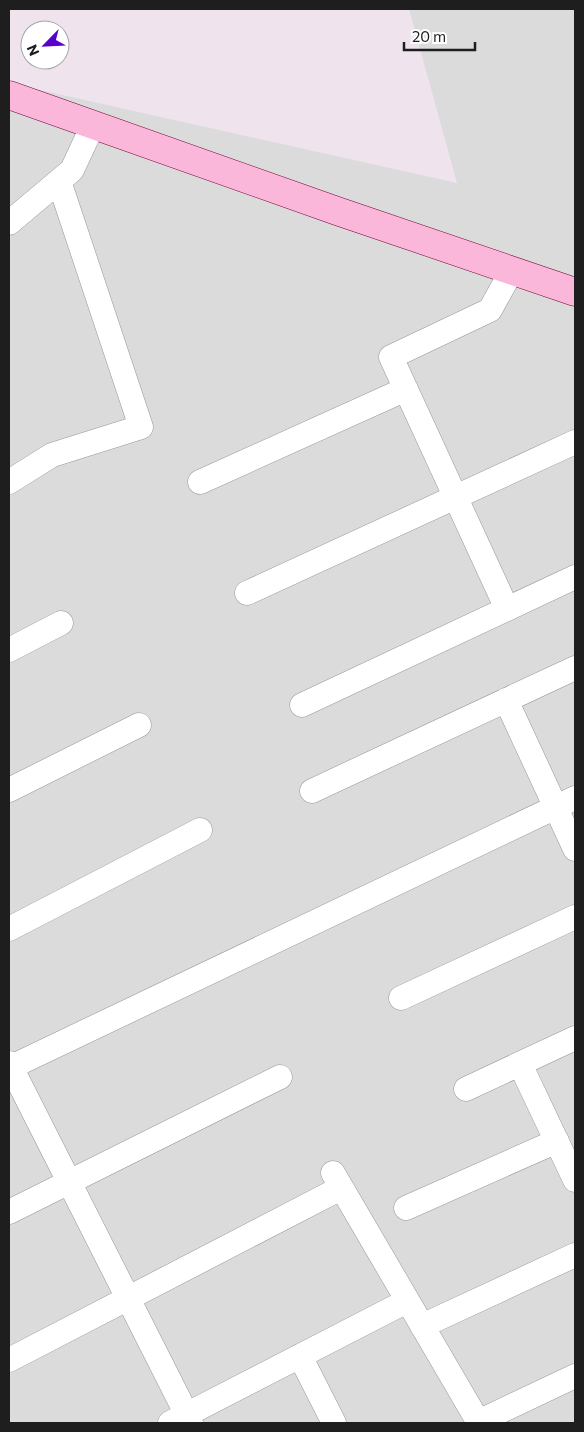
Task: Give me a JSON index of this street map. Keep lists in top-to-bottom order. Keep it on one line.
{"scale_bar":"20 m","north":"bottom left"}
